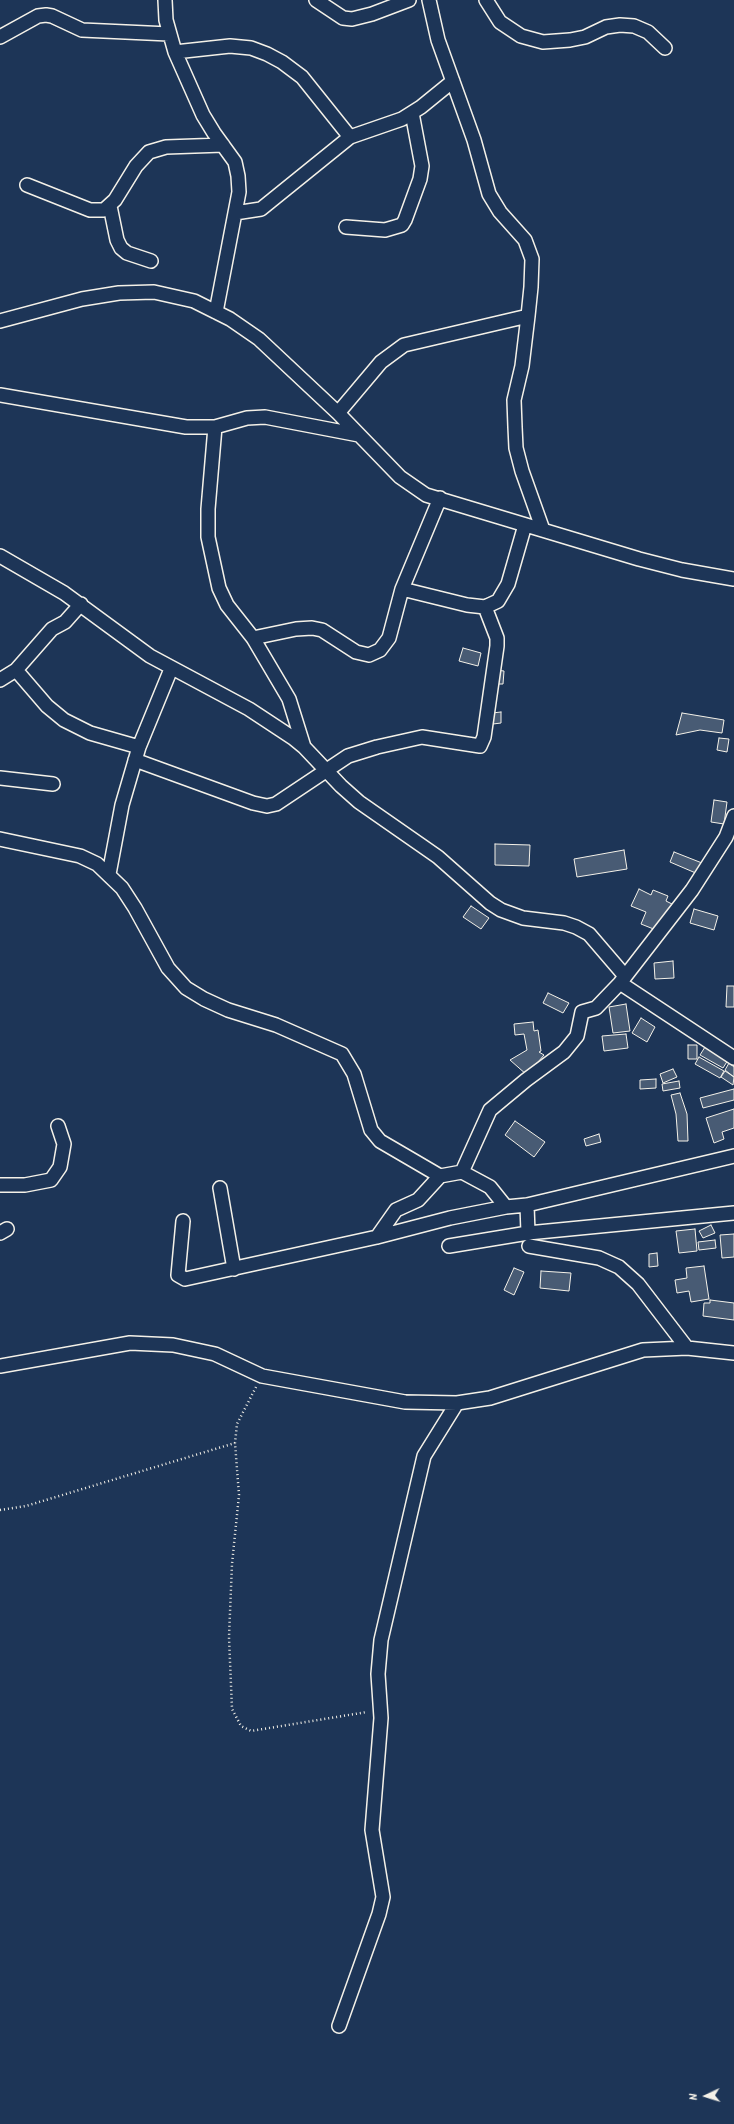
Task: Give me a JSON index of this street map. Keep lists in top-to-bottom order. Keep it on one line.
{"north":"left"}
